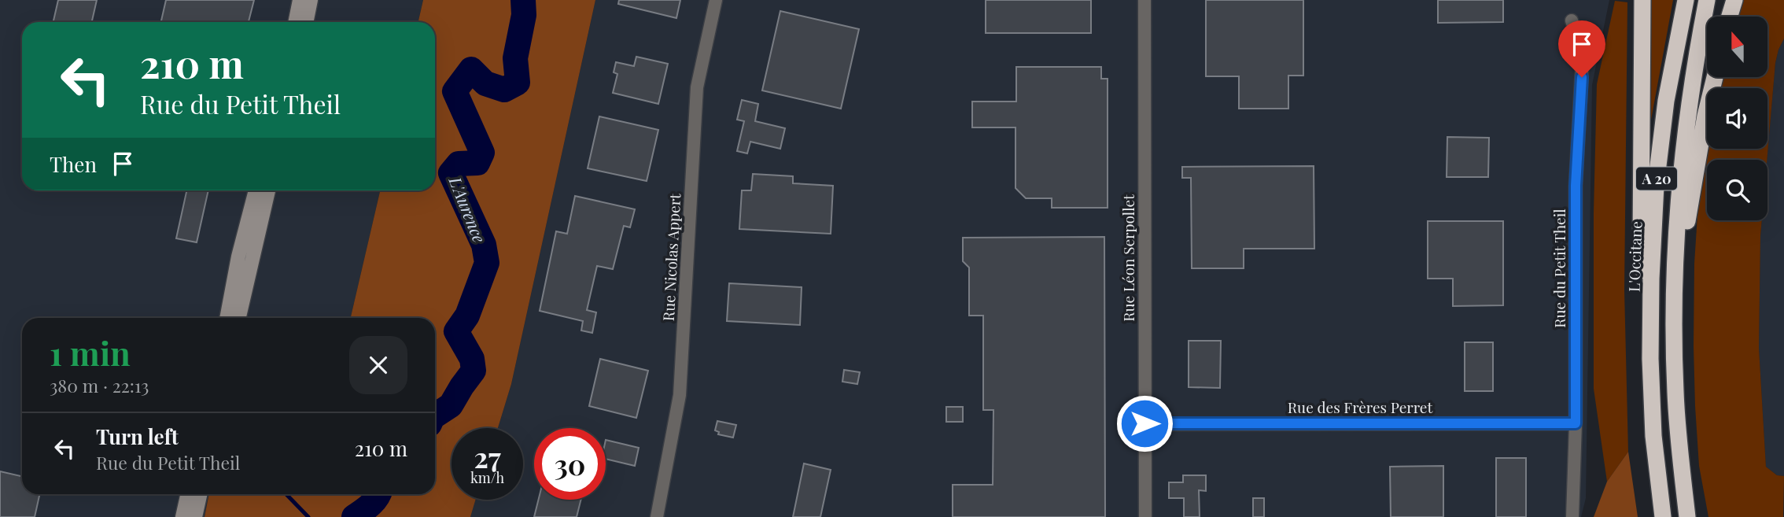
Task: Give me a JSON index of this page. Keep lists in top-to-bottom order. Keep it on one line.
{"streets":{"highway":["A 20","L'Occitane"],"street":["Rue Nicolas Appert","Rue Léon Serpollet","Rue du Petit Theil","Rue des Frères Perret"]},"crossings":[["Rue Léon Serpollet","Rue des Frères Perret"],["Rue du Petit Theil","Rue des Frères Perret"]],"water":["L'Aurence"],"north":"top","page":{"turn":["210 m","Rue du Petit Theil"],"then":"Then","heading":["1 min","380 m · 22:13"],"list":[{"name":"Turn left","note":"Rue du Petit Theil","value":"210 m"}],"speed":"27 km/h","limit":"30"}}
